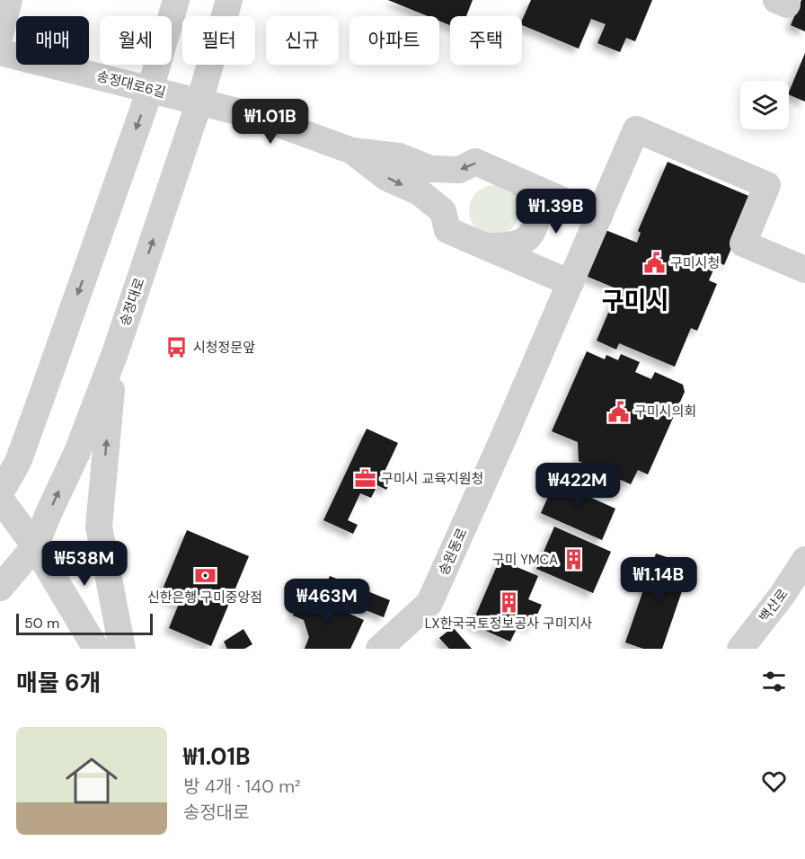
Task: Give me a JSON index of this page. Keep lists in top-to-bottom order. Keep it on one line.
{"streets":{"street":["송정대로6길","송정대로","송원동로","백산로"]},"crossings":[["송정대로6길","송정대로"]],"districts":["구미시"],"places":{"public building":["구미시청","구미시의회"],"bus stop":["시청정문앞"],"office":["구미시 교육지원청"],"building":["구미 YMCA","LX한국국토정보공사 구미지사"],"bank":["신한은행 구미중앙점"]},"scale_bar":"50 m","page":{"chip":["매매","월세","필터","신규","아파트","주택"],"price":["₩1.01B","₩1.39B","₩422M","₩538M","₩1.14B","₩463M"],"scale":"50 m","heading":"매물 6개","list":[{"name":"₩1.01B","note":"방 4개 · 140 m² · 송정대로"}]}}
